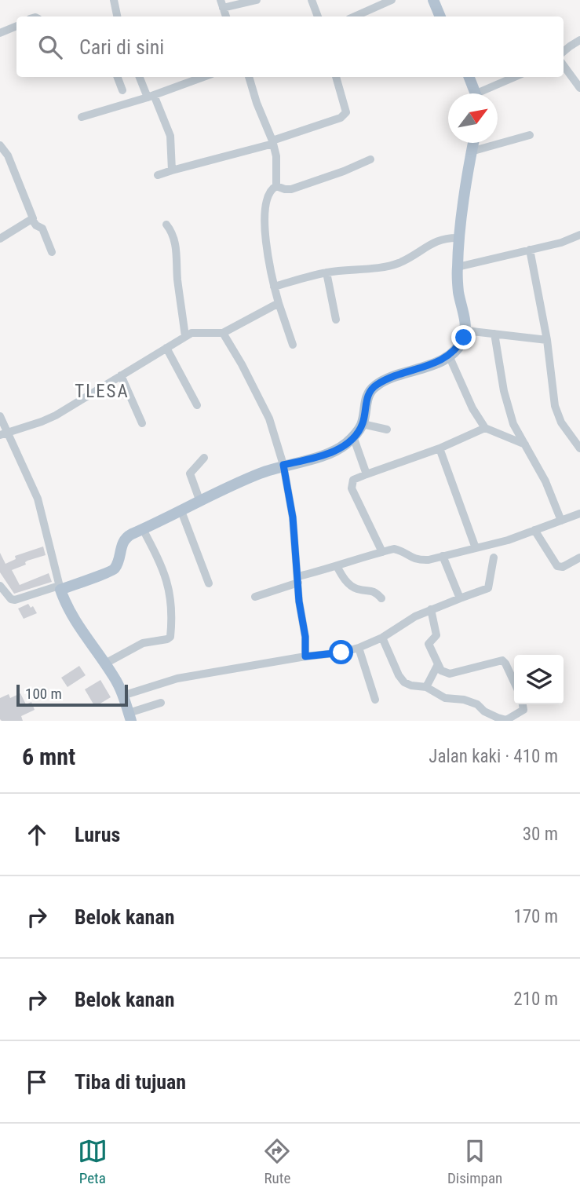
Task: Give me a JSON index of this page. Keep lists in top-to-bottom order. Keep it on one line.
{"districts":["TLESA"],"scale_bar":"100 m","north":"top right","page":{"search":"Cari di sini","scale":"100 m","heading":["6 mnt","Jalan kaki · 410 m"],"list":[["Lurus","30 m"],["Belok kanan","170 m"],["Belok kanan","210 m"],"Tiba di tujuan"],"nav":["Peta","Rute","Disimpan"]}}
